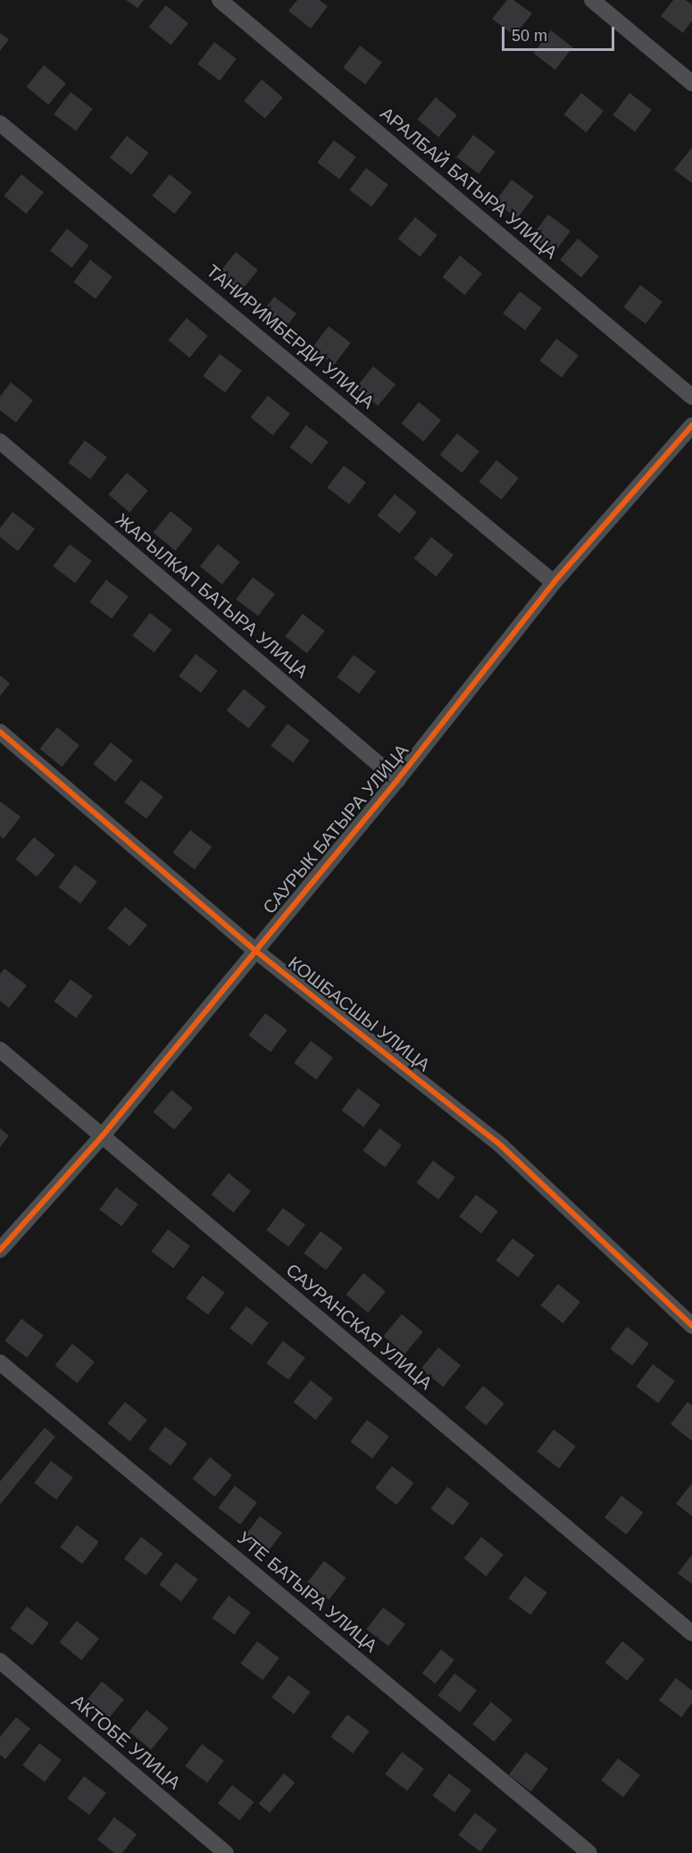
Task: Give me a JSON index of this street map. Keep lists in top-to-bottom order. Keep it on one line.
{"streets":{"street":["АРАЛБАЙ БАТЫРА УЛИЦА","ТАНИРИМБЕРДИ УЛИЦА","ЖАРЫЛКАП БАТЫРА УЛИЦА","САУРЫК БАТЫРА УЛИЦА","КОШБАСШЫ УЛИЦА","САУРАНСКАЯ УЛИЦА","УТЕ БАТЫРА УЛИЦА","АКТОБЕ УЛИЦА"]},"crossings":[["ТАНИРИМБЕРДИ УЛИЦА","САУРЫК БАТЫРА УЛИЦА"],["ЖАРЫЛКАП БАТЫРА УЛИЦА","САУРЫК БАТЫРА УЛИЦА"],["САУРЫК БАТЫРА УЛИЦА","КОШБАСШЫ УЛИЦА"],["САУРЫК БАТЫРА УЛИЦА","САУРАНСКАЯ УЛИЦА"]],"scale_bar":"50 m"}
